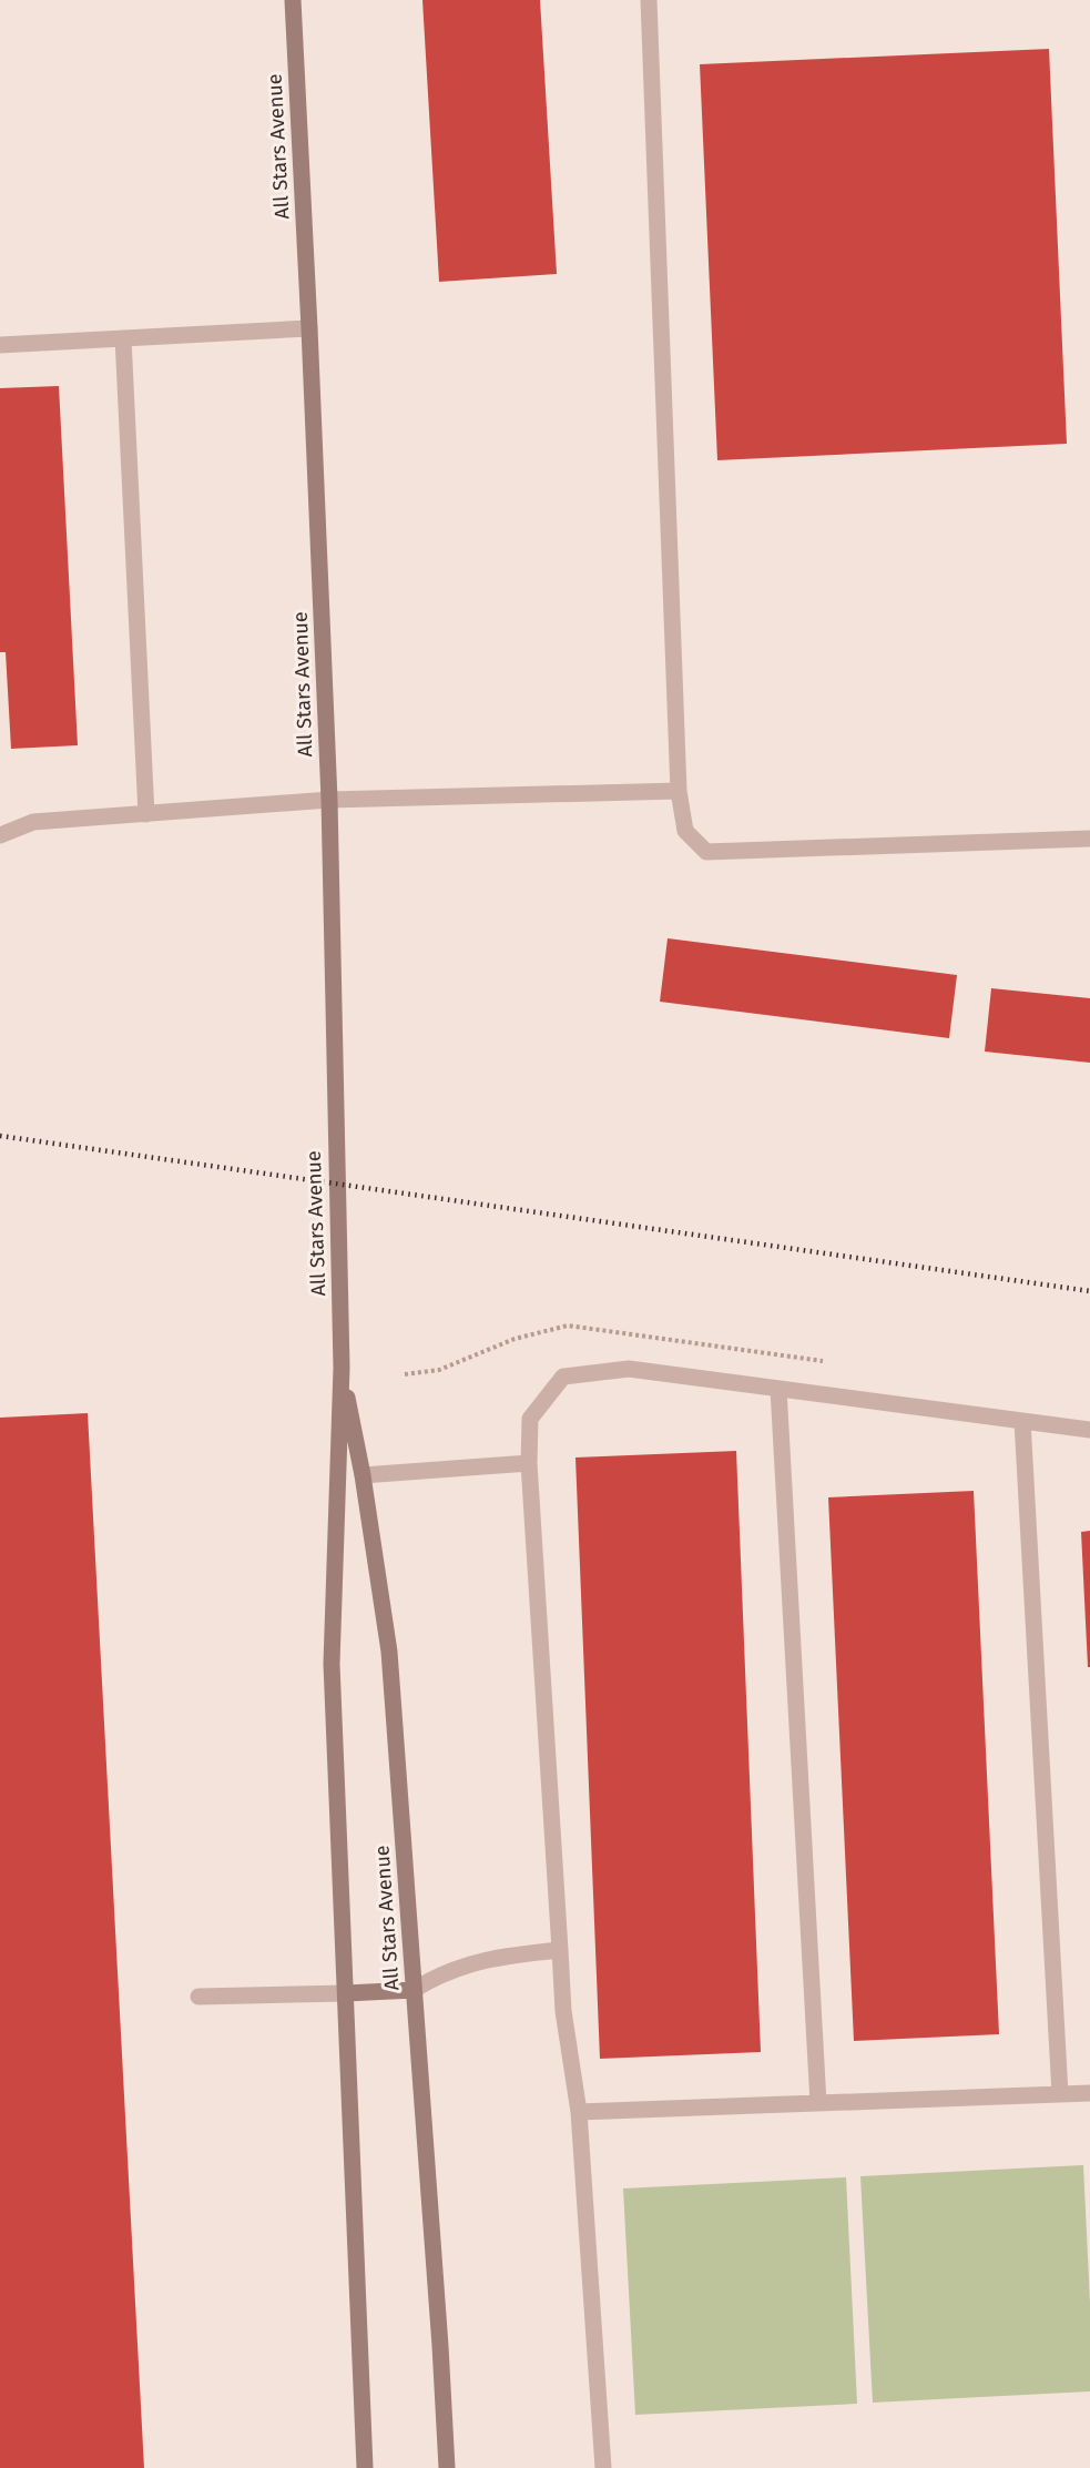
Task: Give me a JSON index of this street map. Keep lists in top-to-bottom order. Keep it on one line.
{"streets":{"street":["All Stars Avenue"]}}
